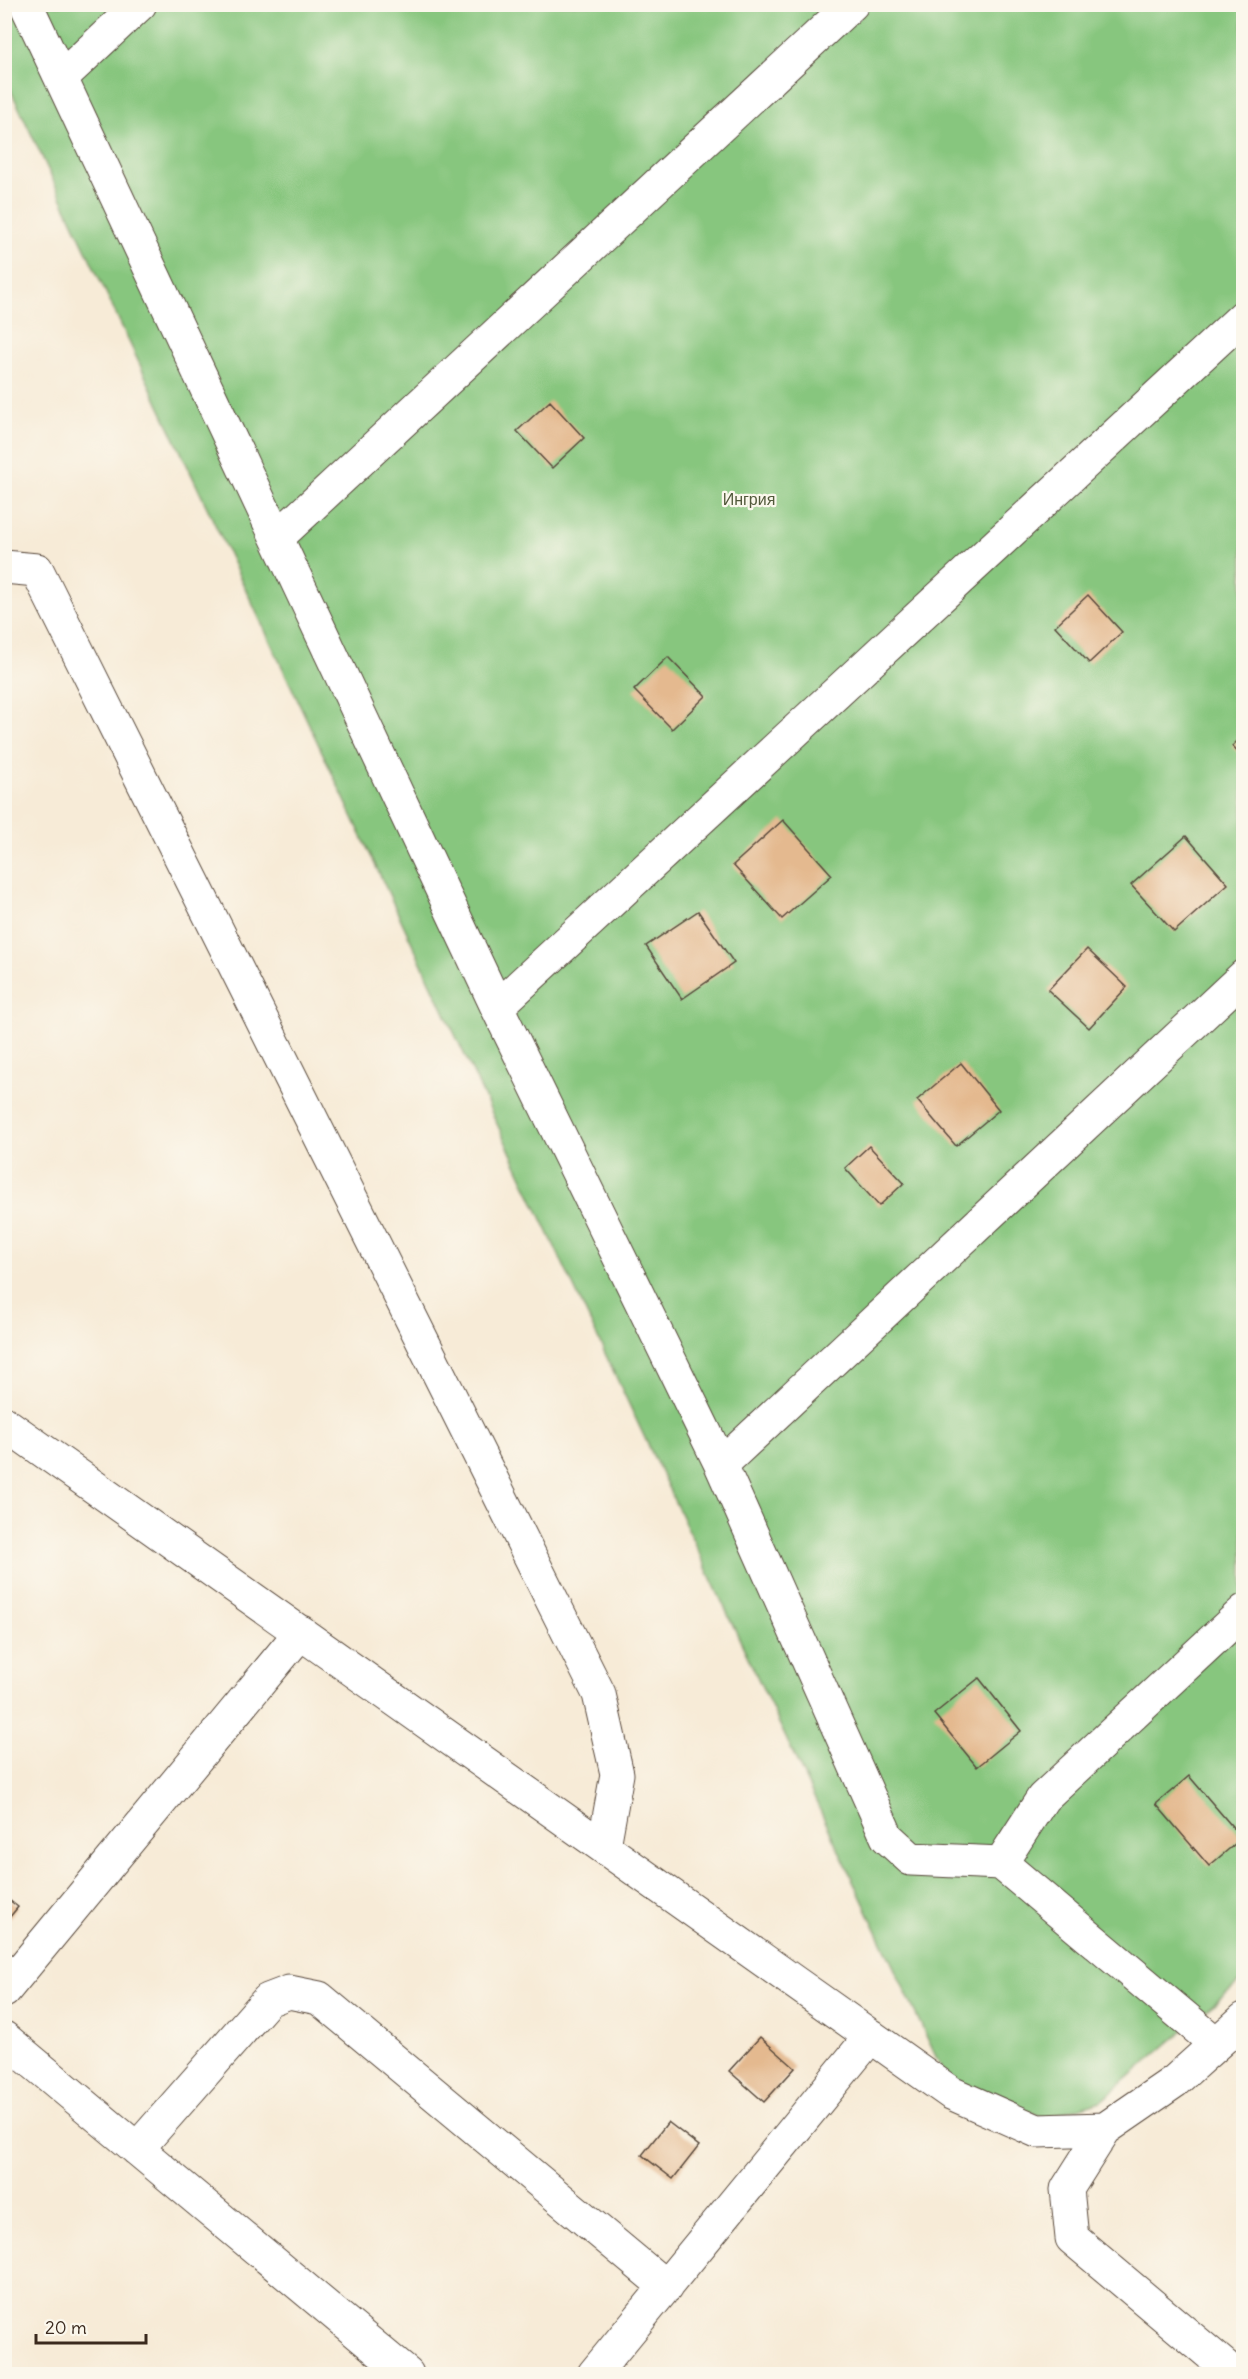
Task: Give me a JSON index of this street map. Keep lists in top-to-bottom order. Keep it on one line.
{"parks":["Ингрия"],"scale_bar":"20 m"}
